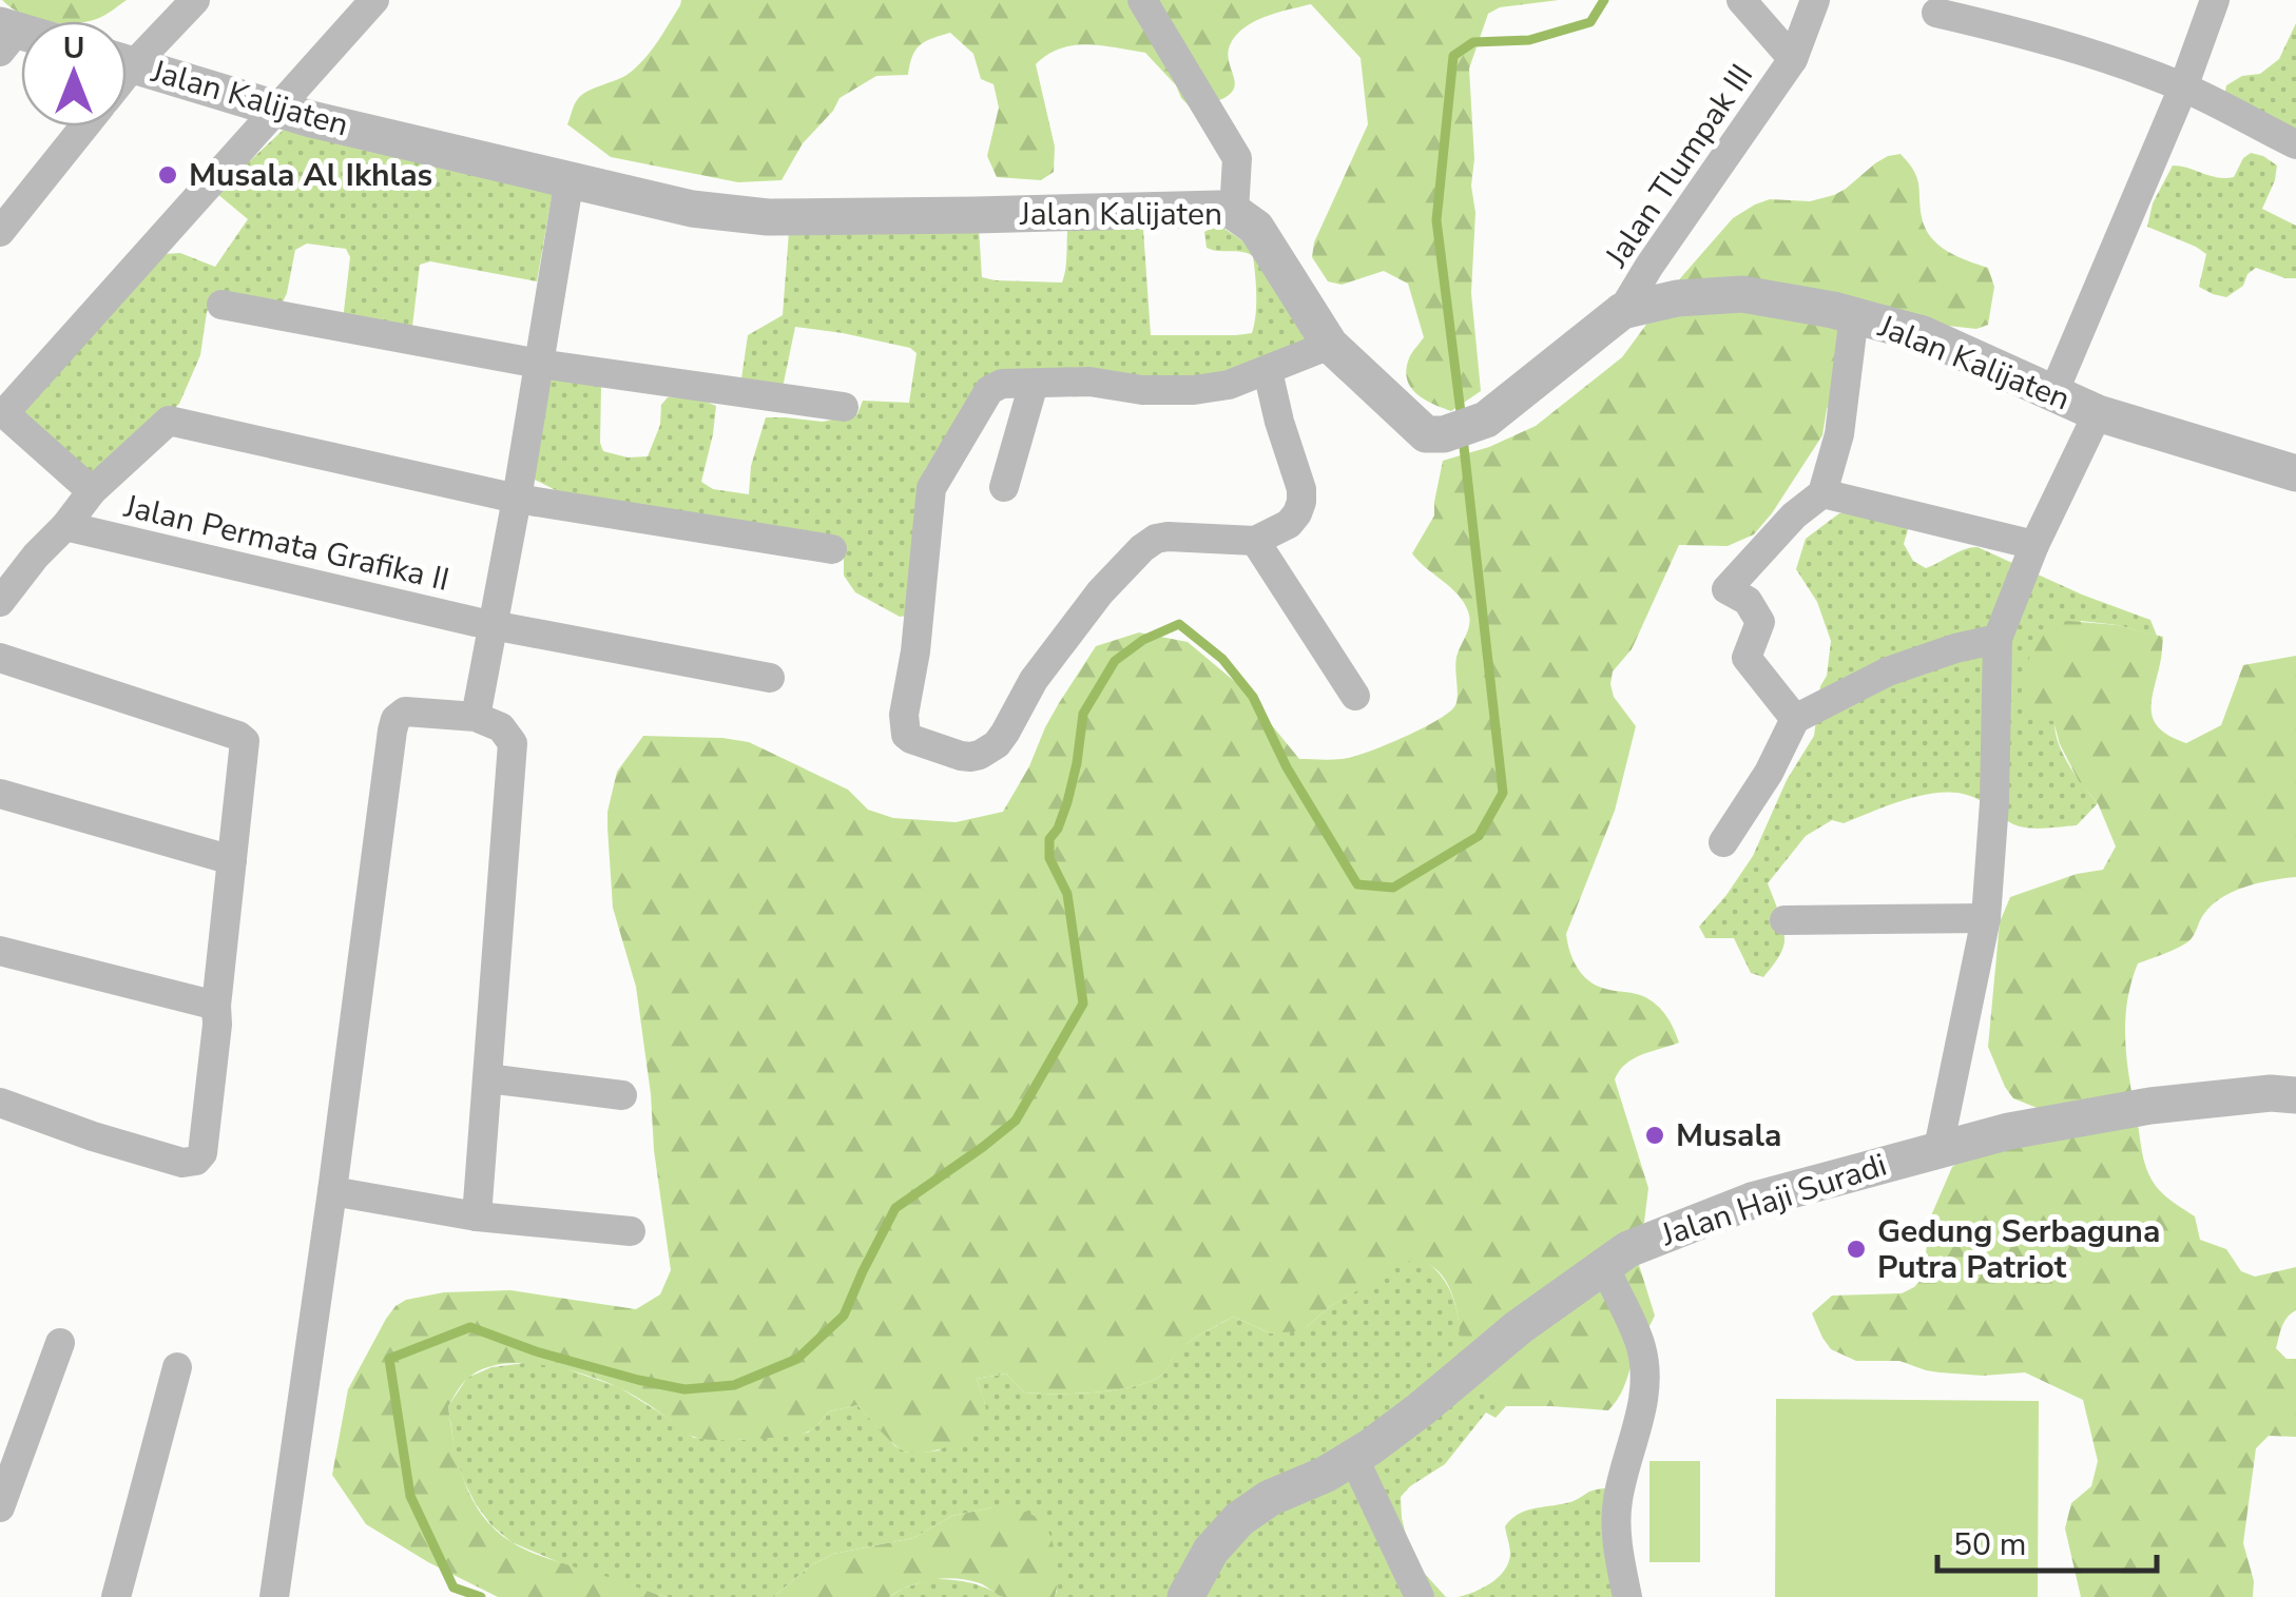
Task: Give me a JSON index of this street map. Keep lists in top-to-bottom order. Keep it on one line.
{"streets":{"street":["Jalan Kalijaten","Jalan Tlumpak III","Jalan Permata Grafika II","Jalan Haji Suradi"]},"crossings":[["Jalan Kalijaten","Jalan Tlumpak III"]],"places":["Musala Al Ikhlas","Musala","Gedung Serbaguna Putra Patriot"],"scale_bar":"50 m","north":"top"}
